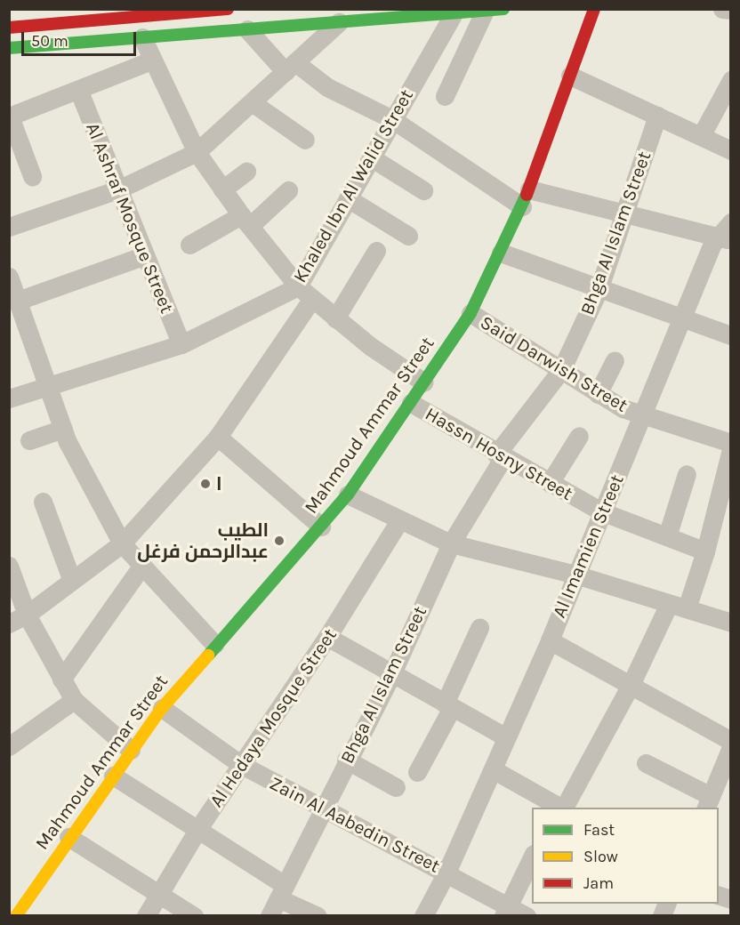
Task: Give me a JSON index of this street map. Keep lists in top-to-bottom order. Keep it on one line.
{"streets":{"street":["Khaled Ibn Al Walid Street","Al Ashraf Mosque Street","Bhga Al Islam Street","Said Darwish Street","Mahmoud Ammar Street","Hassn Hosny Street","Al Imamien Street","Al Hedaya Mosque Street","Zain Al Aabedin Street"]},"crossings":[["Khaled Ibn Al Walid Street","Al Ashraf Mosque Street"],["Bhga Al Islam Street","Said Darwish Street"],["Bhga Al Islam Street","Hassn Hosny Street"],["Bhga Al Islam Street","Zain Al Aabedin Street"],["Said Darwish Street","Mahmoud Ammar Street"],["Said Darwish Street","Al Imamien Street"],["Mahmoud Ammar Street","Hassn Hosny Street"],["Mahmoud Ammar Street","Zain Al Aabedin Street"],["Hassn Hosny Street","Al Imamien Street"],["Al Imamien Street","Zain Al Aabedin Street"],["Al Hedaya Mosque Street","Zain Al Aabedin Street"]],"places":["ا","الطيب عبدالرحمن فرغل"],"legend":["Fast","Slow","Jam"],"scale_bar":"50 m"}
